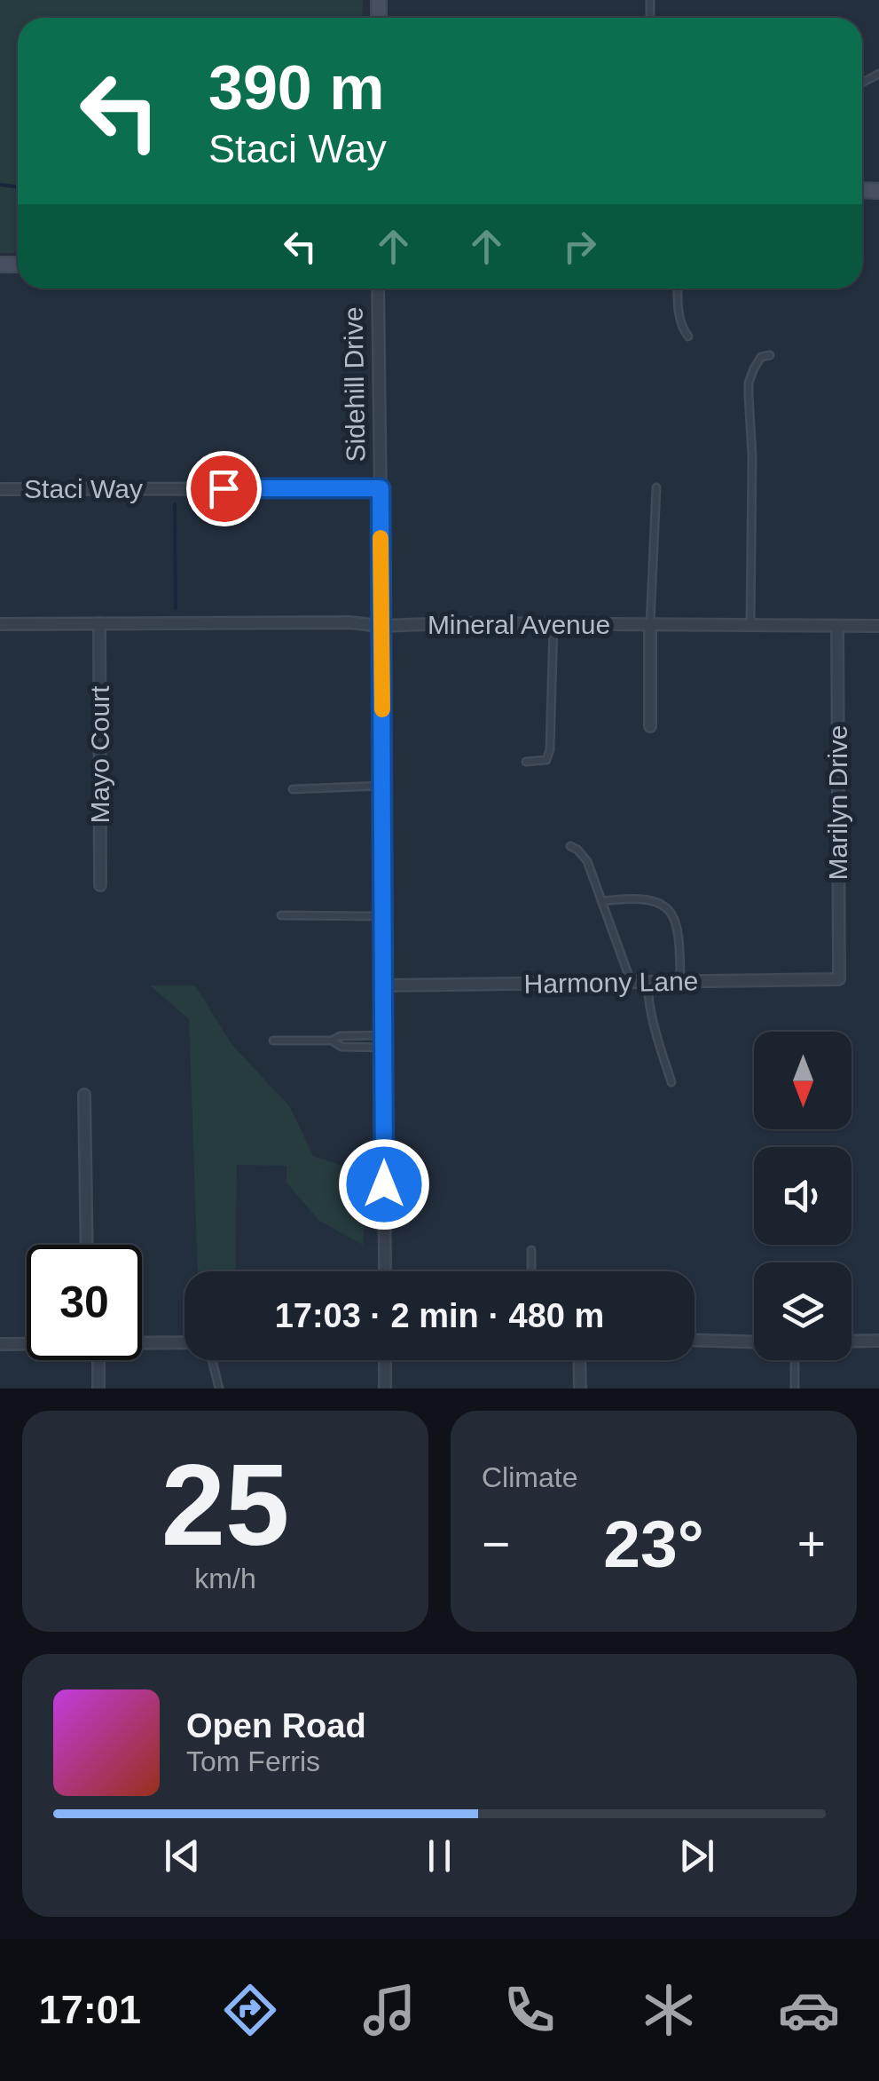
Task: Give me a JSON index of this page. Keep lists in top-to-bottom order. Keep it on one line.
{"streets":{"street":["Sidehill Drive","Staci Way","Mineral Avenue","Mayo Court","Marilyn Drive","Harmony Lane"]},"crossings":[["Sidehill Drive","Staci Way"],["Sidehill Drive","Mineral Avenue"],["Sidehill Drive","Harmony Lane"],["Mineral Avenue","Mayo Court"],["Mineral Avenue","Marilyn Drive"],["Marilyn Drive","Harmony Lane"]],"north":"bottom","page":{"turn":["390 m","Staci Way"],"limit":"30","trip":"17:03 · 2 min · 480 m","tile":[["25","km/h"],"Climate"],"heat":["−","23°","+"],"song":["Open Road","Tom Ferris"],"tabs":"17:01"}}
